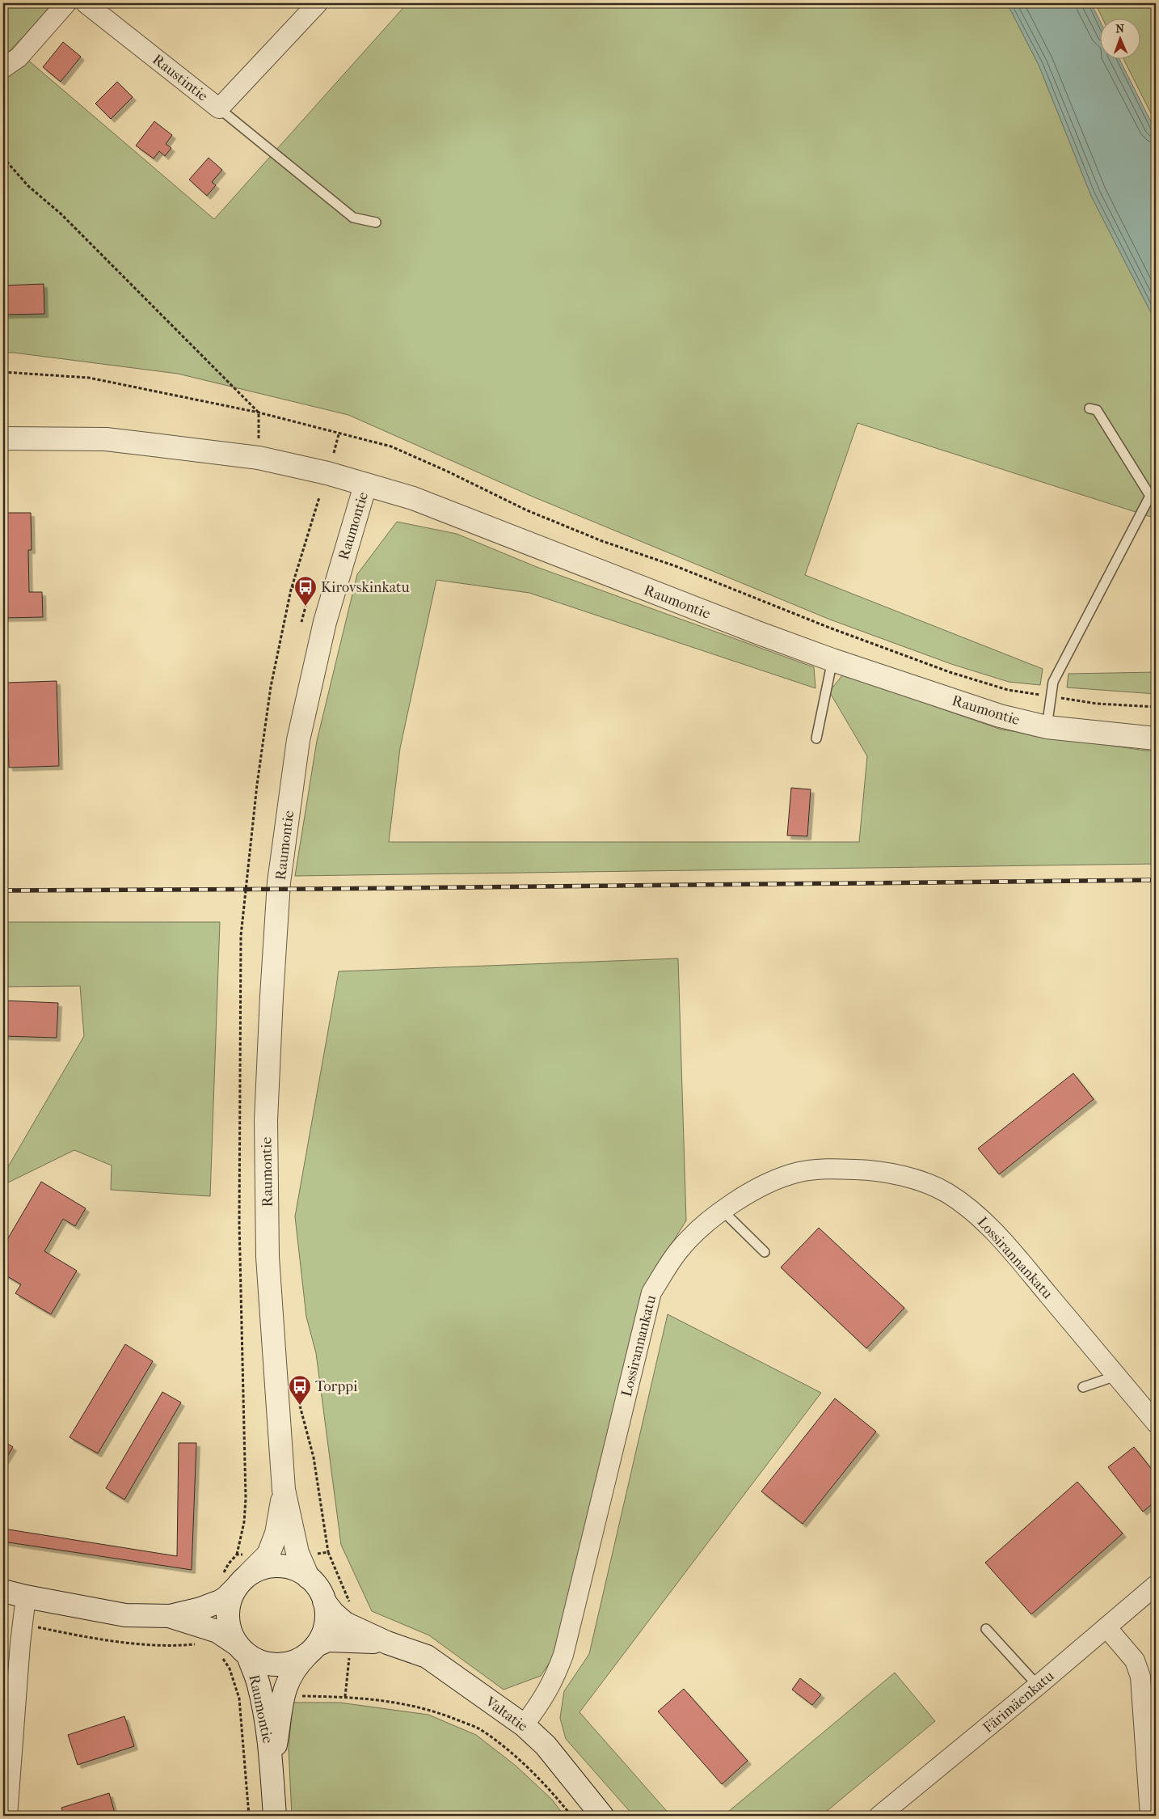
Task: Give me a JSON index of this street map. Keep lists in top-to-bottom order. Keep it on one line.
{"streets":{"street":["Raustintie","Raumontie","Lossirannankatu","Färimäenkatu","Valtatie"]},"crossings":[["Raumontie","Valtatie"],["Lossirannankatu","Valtatie"]],"places":{"bus stop":["Kirovskinkatu","Torppi"]},"north":"top"}
